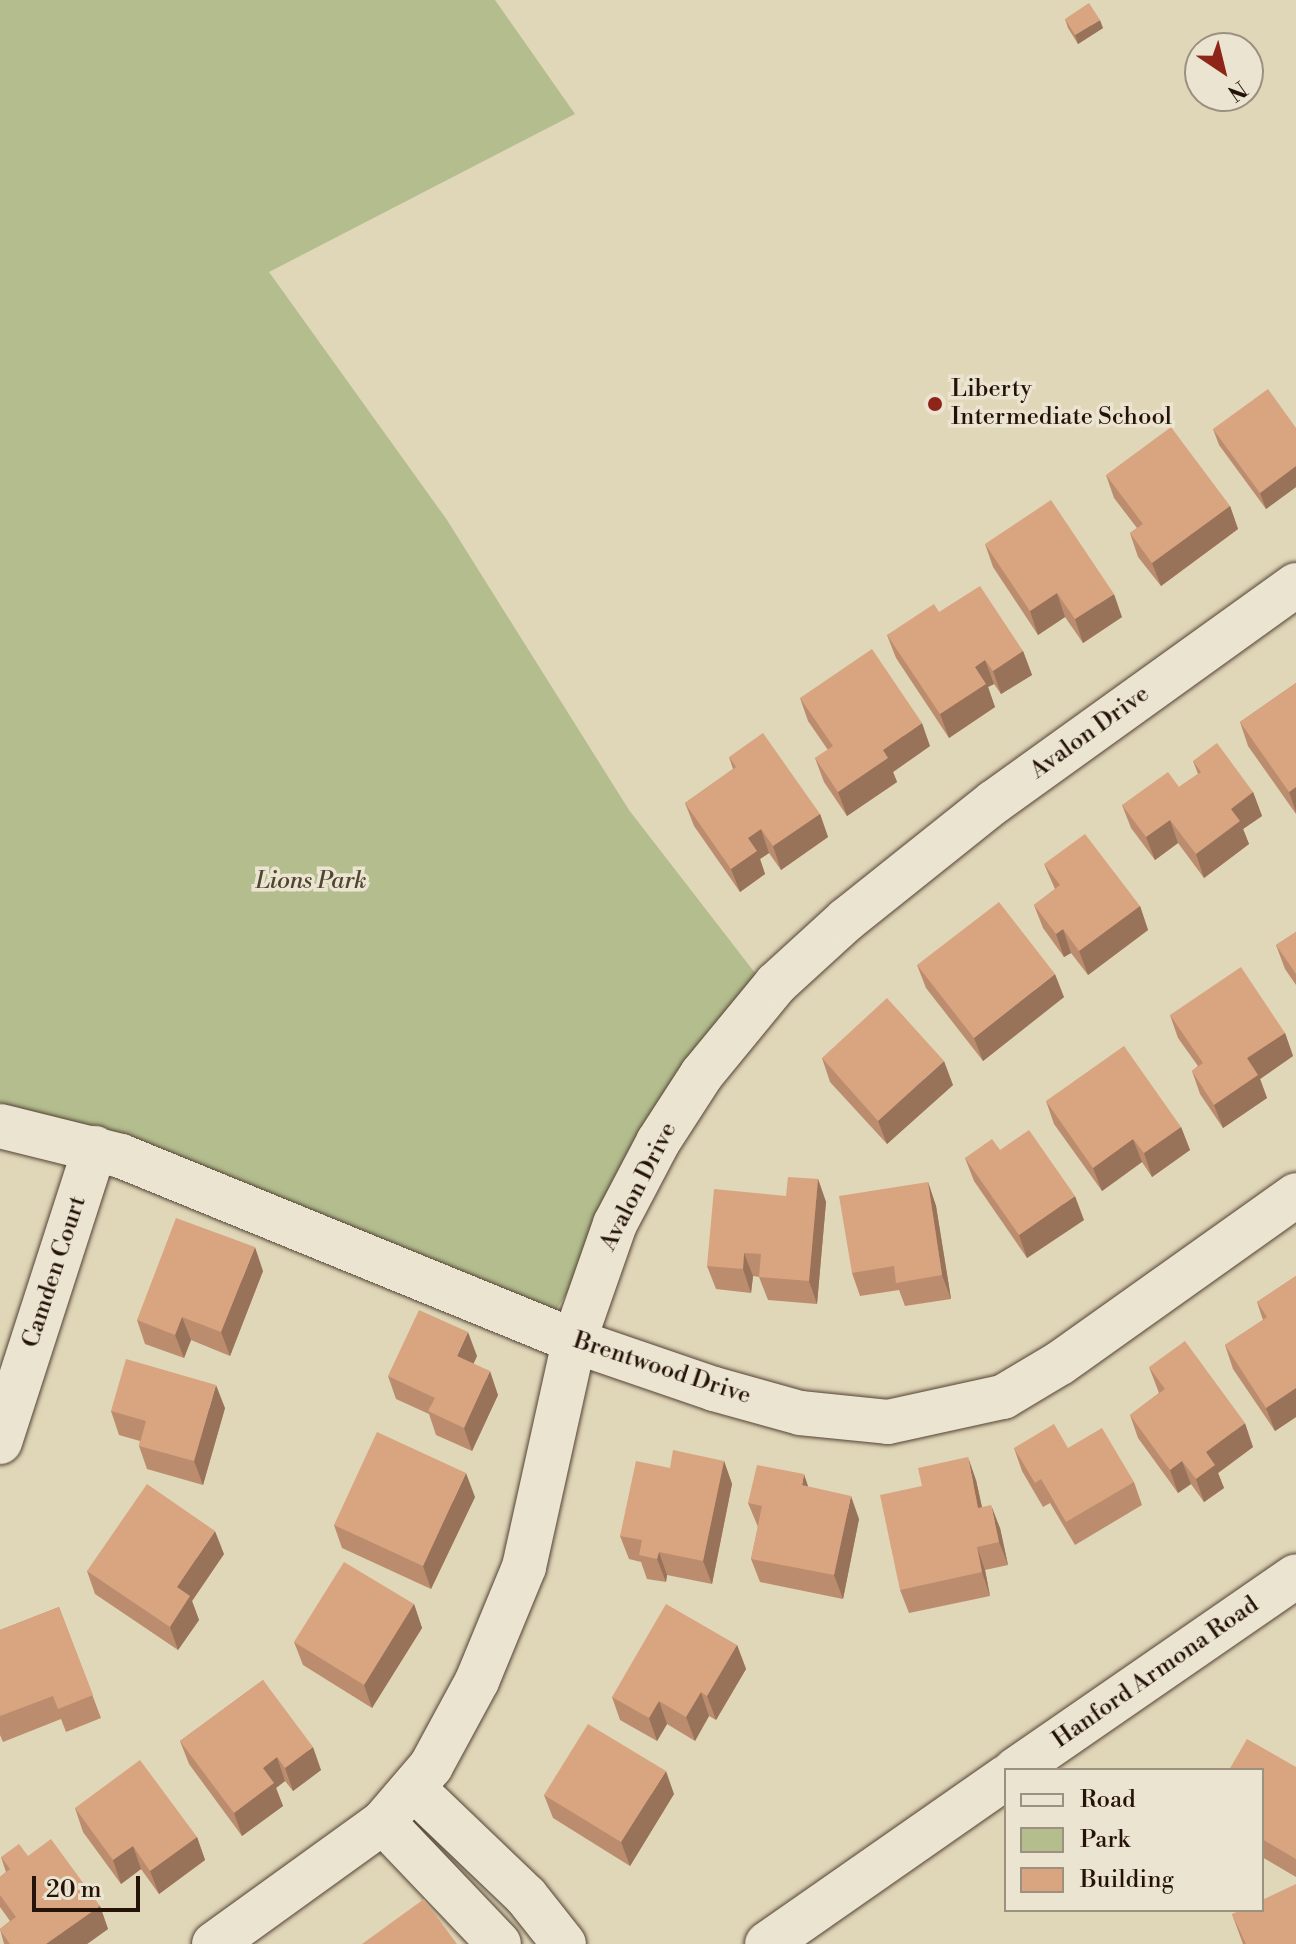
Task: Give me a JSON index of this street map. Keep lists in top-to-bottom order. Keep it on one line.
{"streets":{"street":["Avalon Drive","Camden Court","Brentwood Drive","Hanford Armona Road"]},"crossings":[["Avalon Drive","Brentwood Drive"],["Camden Court","Brentwood Drive"]],"parks":["Lions Park"],"places":["Liberty Intermediate School"],"legend":["Road","Park","Building"],"scale_bar":"20 m","north":"bottom right"}
